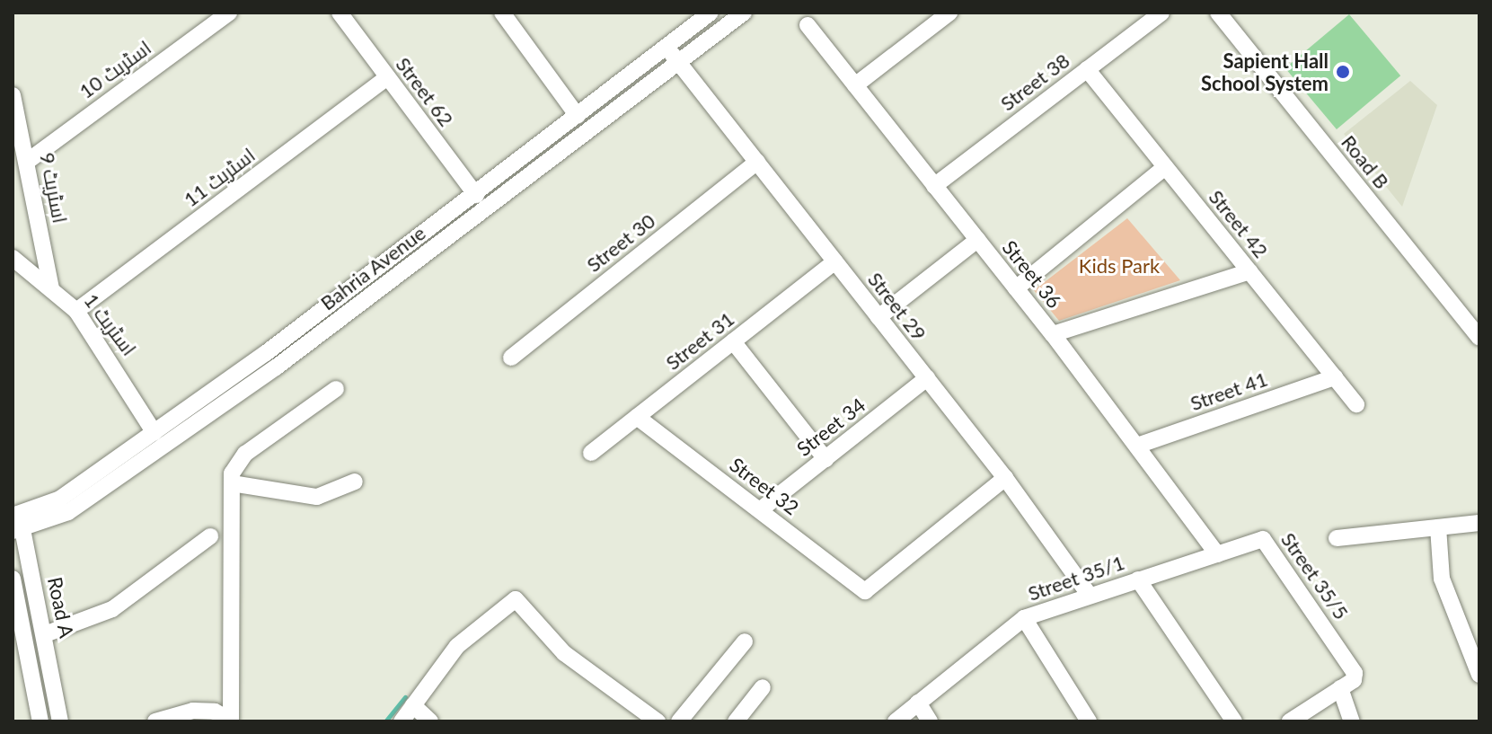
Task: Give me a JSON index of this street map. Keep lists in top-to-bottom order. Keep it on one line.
{"streets":{"street":["اسٹریٹ 10","Street 38","Street 62","Road B","اسٹریٹ 11","اسٹریٹ 9","Street 42","Street 30","Bahria Avenue","Street 36","Street 29","اسٹریٹ 1","Street 31","Street 41","Street 34","Street 32","Street 35/5","Street 35/1","Road A"]},"crossings":[["اسٹریٹ 10","اسٹریٹ 9"],["Street 38","Street 42"],["Street 38","Street 36"],["Street 62","اسٹریٹ 11"],["Street 62","Bahria Avenue"],["اسٹریٹ 11","اسٹریٹ 1"],["اسٹریٹ 9","اسٹریٹ 1"],["Street 42","Street 41"],["Street 30","Street 29"],["Bahria Avenue","Street 29"],["Bahria Avenue","اسٹریٹ 1"],["Bahria Avenue","Road A"],["Street 36","Street 41"],["Street 36","Street 35/5"],["Street 36","Street 35/1"],["Street 29","Street 31"],["Street 29","Street 34"],["Street 29","Street 32"],["Street 29","Street 35/1"],["Street 31","Street 32"],["Street 34","Street 32"],["Street 35/5","Street 35/1"]],"parks":["Kids Park"],"places":["Sapient Hall School System"]}
